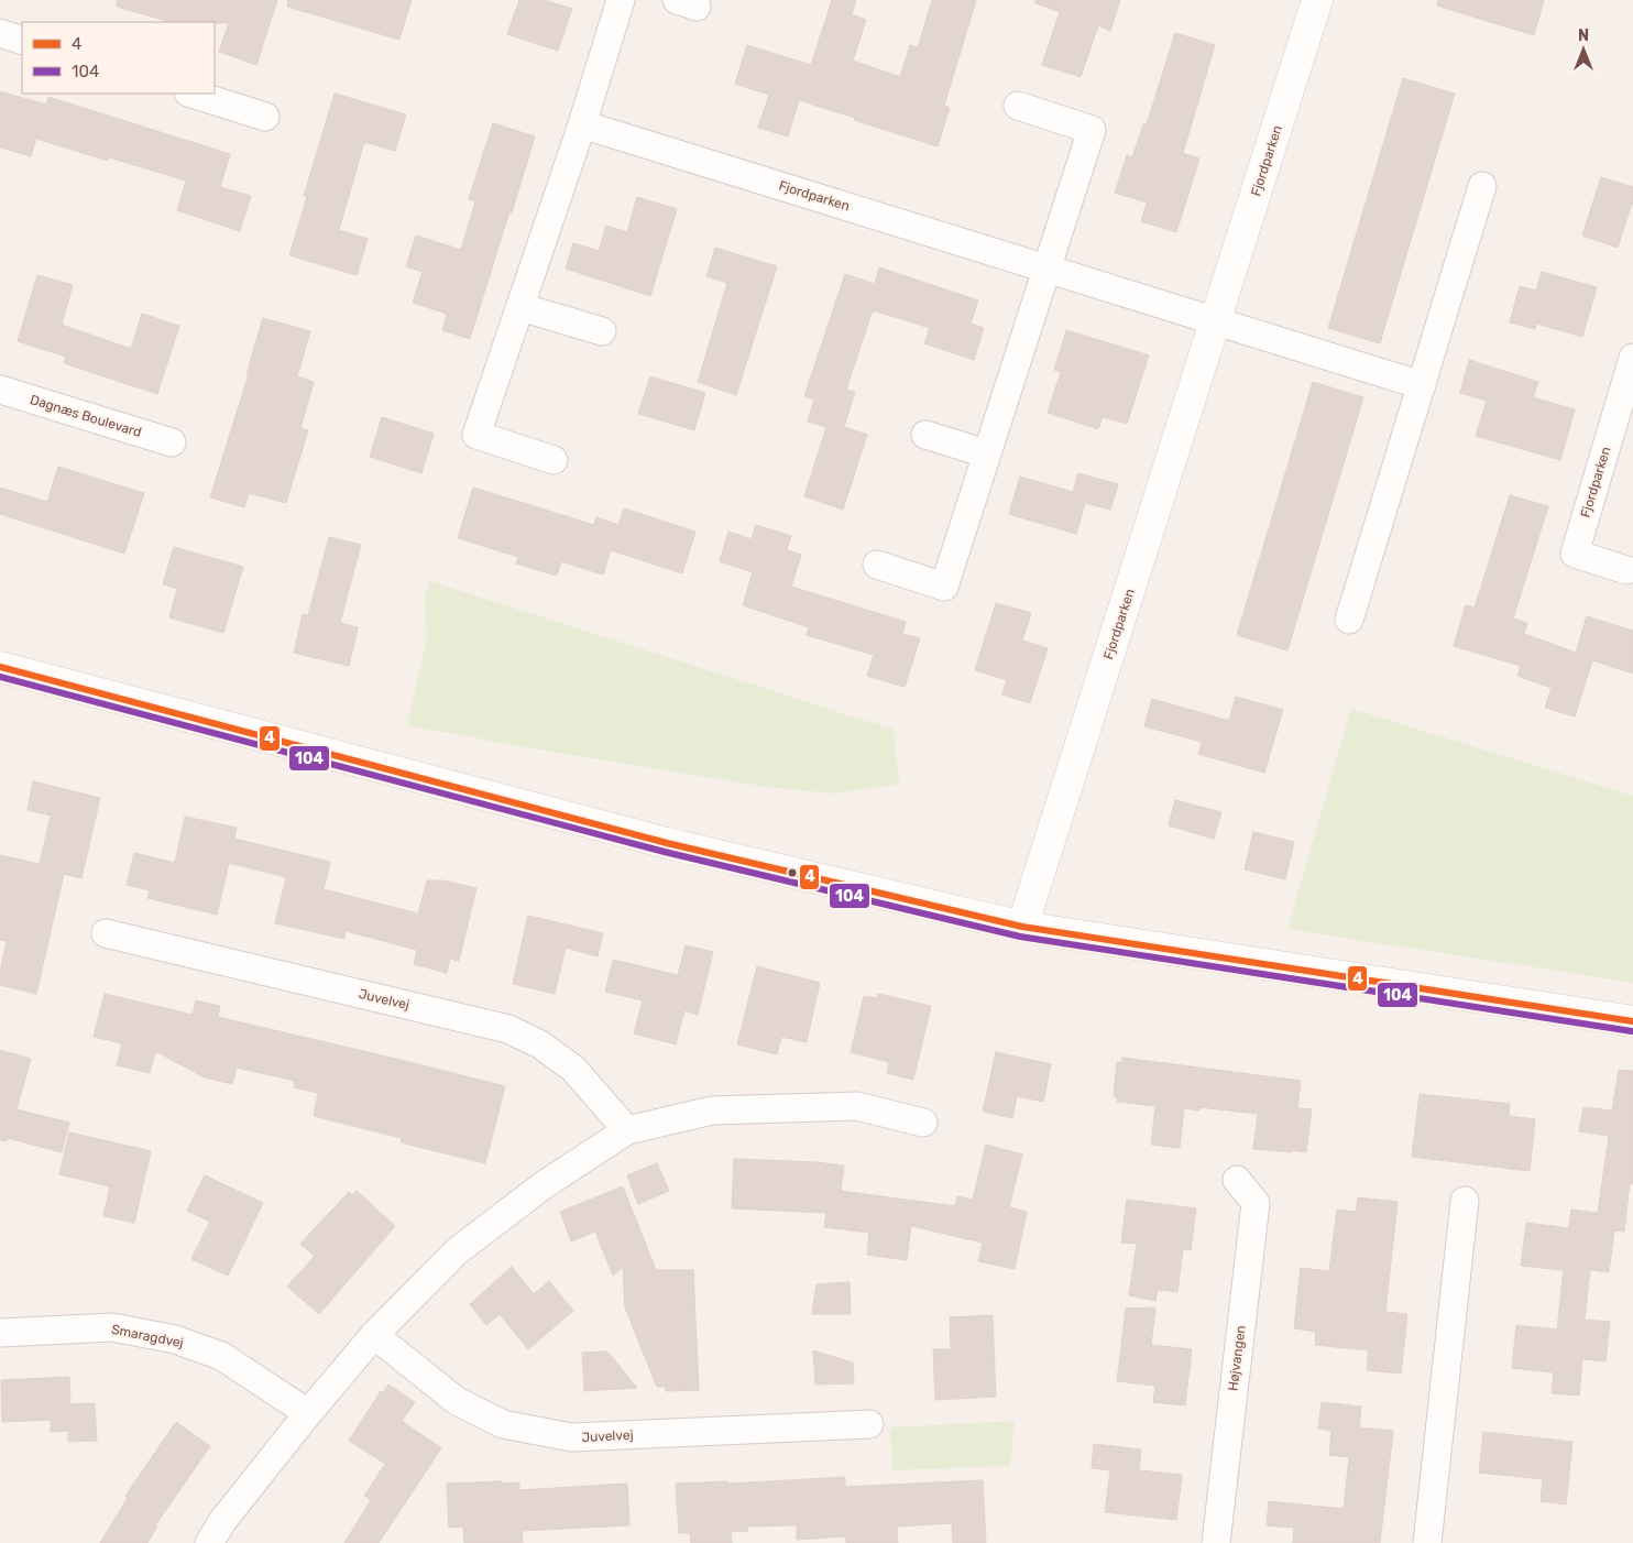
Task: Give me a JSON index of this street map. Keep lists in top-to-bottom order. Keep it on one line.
{"streets":{"main road":["Fjordparken"],"street":["Dagnæs Boulevard","Juvelvej","Smaragdvej","Højvangen"]},"lines":["transit line 4","transit line 104"],"legend":["4","104"],"north":"top"}
